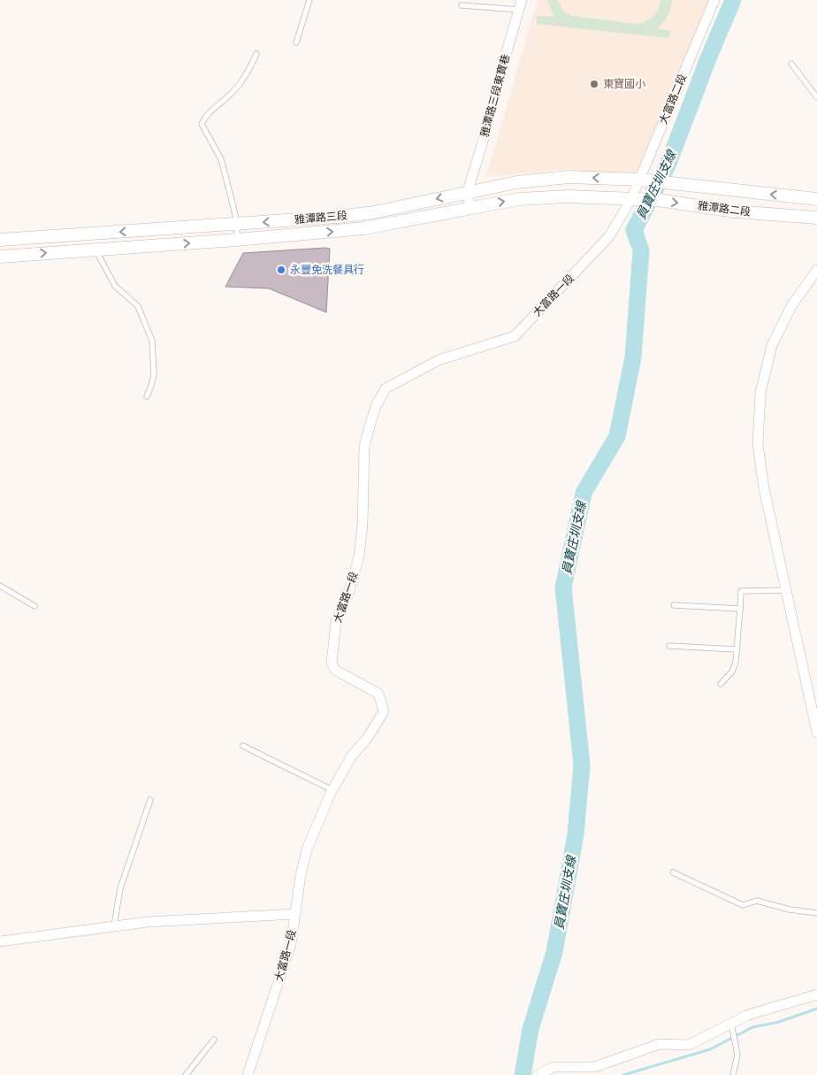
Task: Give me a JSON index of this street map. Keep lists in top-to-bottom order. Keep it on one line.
{"streets":{"street":["雅潭路三段東寶巷","大富路二段","雅潭路二段","雅潭路三段","大富路一段"]},"crossings":[["雅潭路三段東寶巷","雅潭路三段"],["大富路二段","雅潭路二段"],["大富路二段","雅潭路三段"],["大富路二段","大富路一段"],["雅潭路二段","雅潭路三段"],["雅潭路二段","大富路一段"],["雅潭路三段","大富路一段"]],"water":["員寶庄圳支線"],"places":["東寶國小","永豐免洗餐具行"]}
